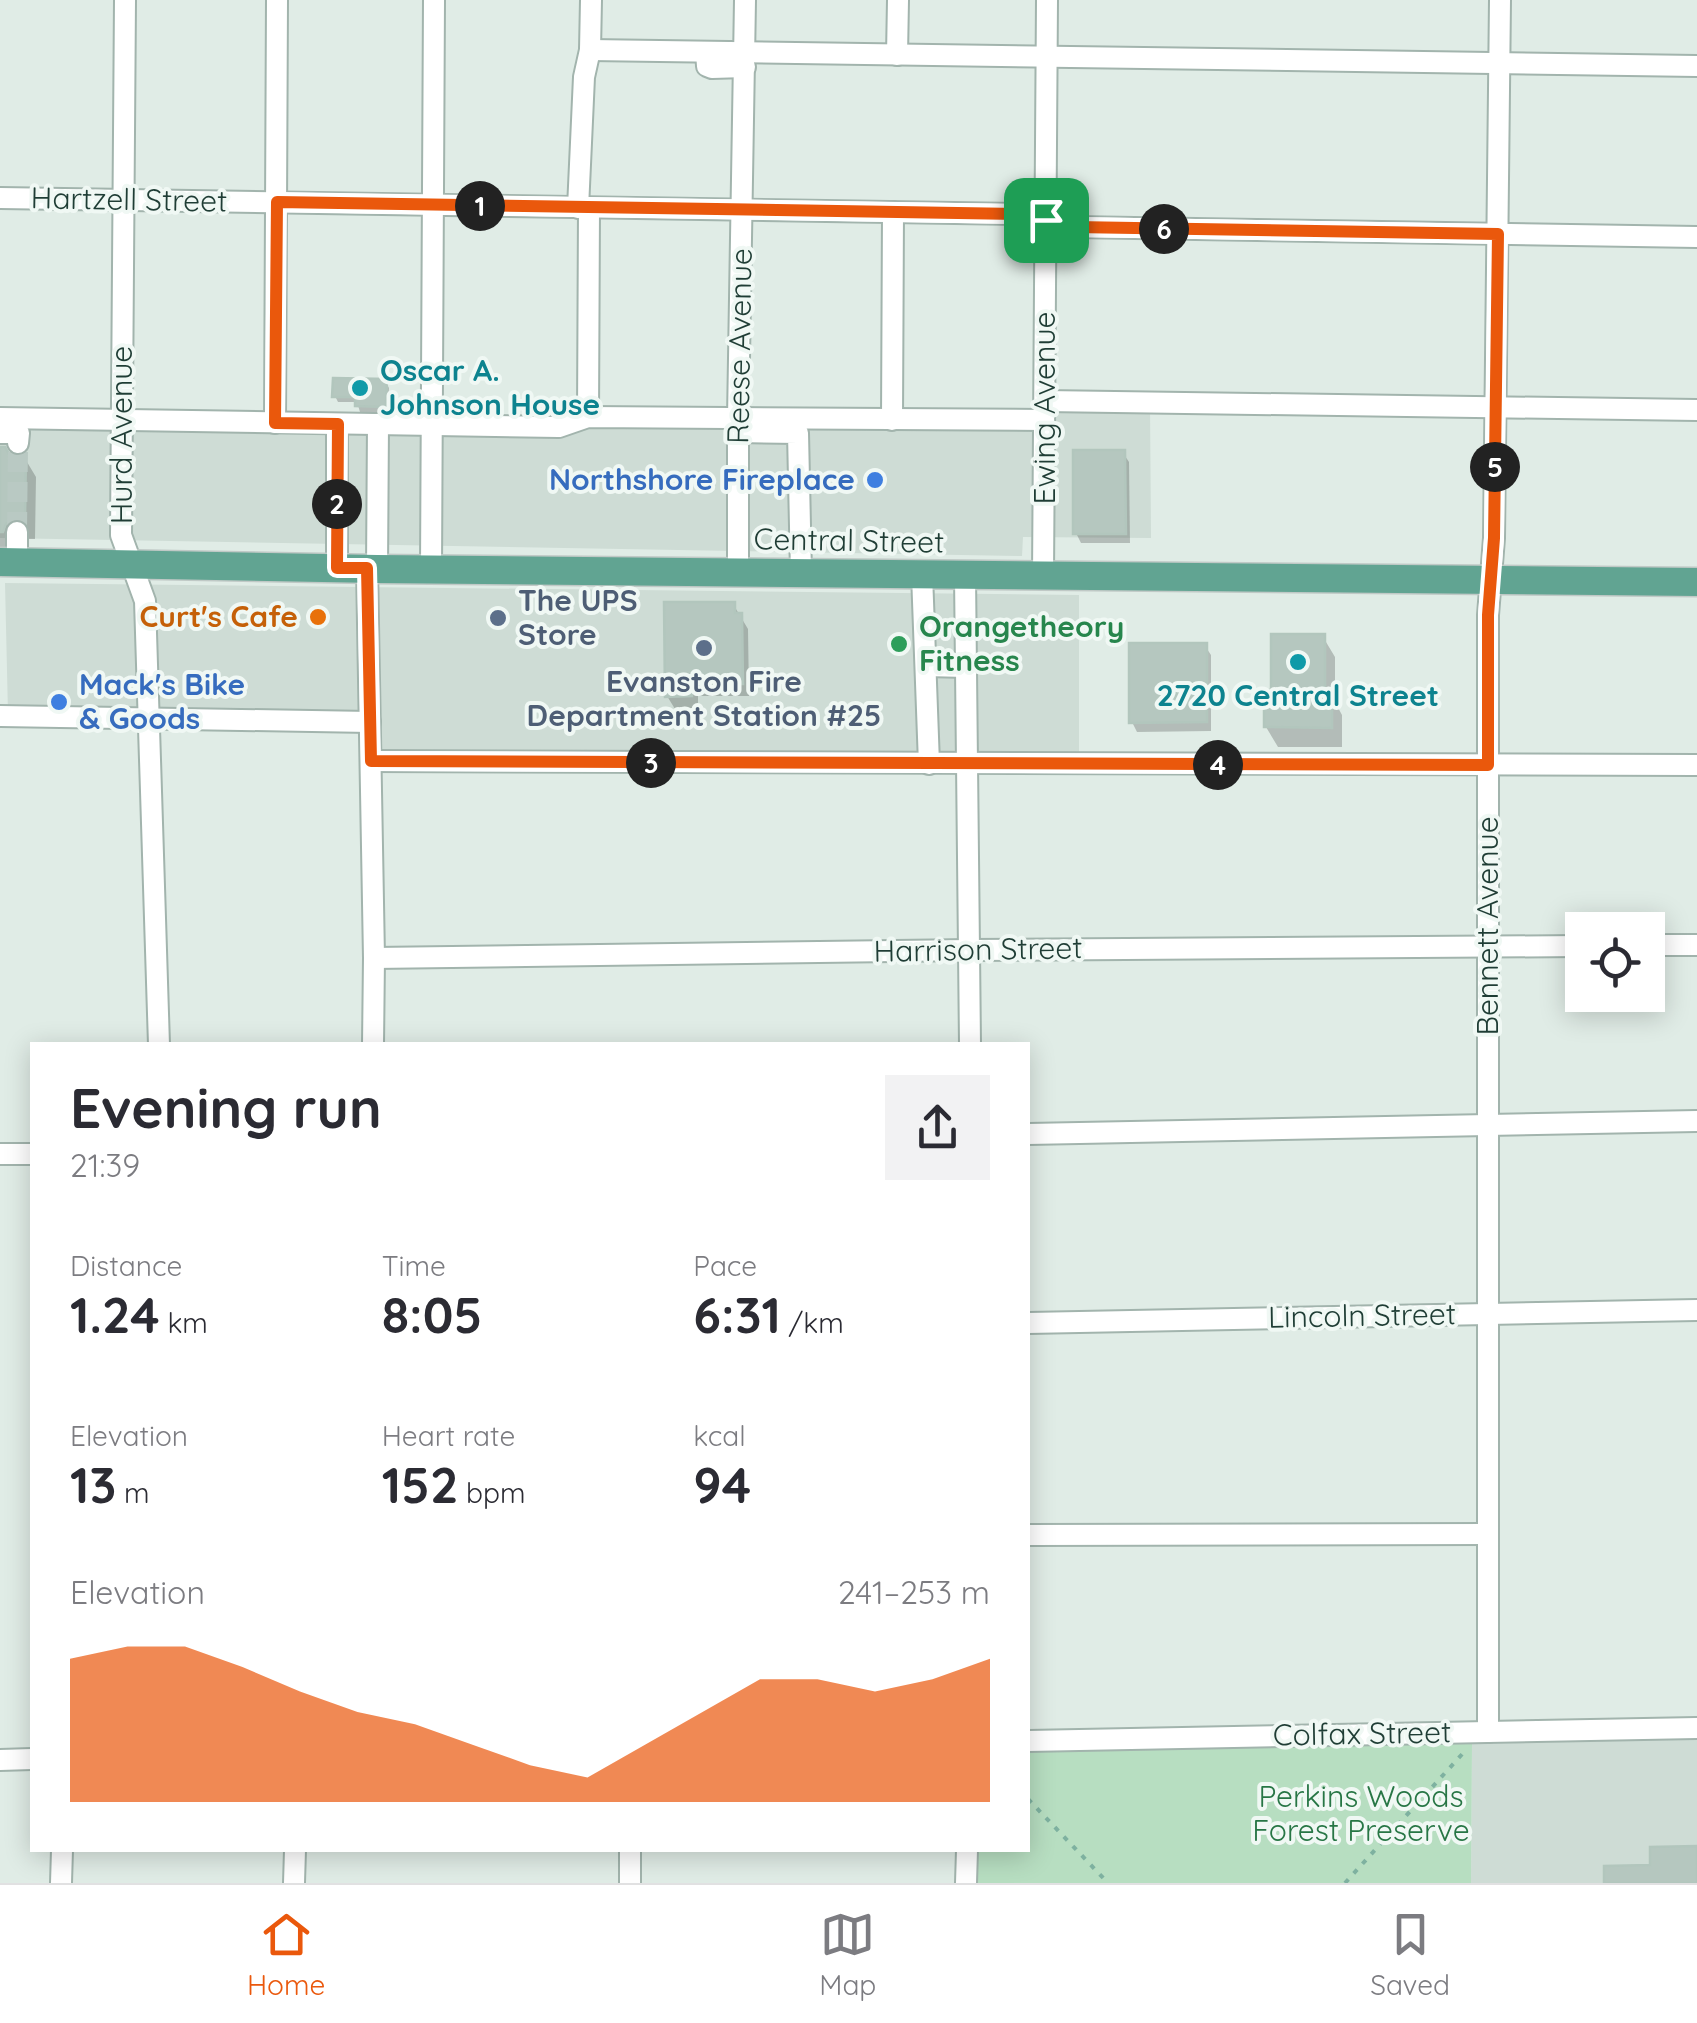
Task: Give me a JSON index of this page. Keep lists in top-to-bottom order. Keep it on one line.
{"streets":{"main road":["Central Street"],"street":["Hartzell Street","Reese Avenue","Ewing Avenue","Hurd Avenue","Bennett Avenue","Harrison Street","Lincoln Street","Colfax Street"]},"crossings":[["Hartzell Street","Reese Avenue"],["Hartzell Street","Ewing Avenue"],["Hartzell Street","Hurd Avenue"],["Hartzell Street","Bennett Avenue"],["Reese Avenue","Central Street"],["Ewing Avenue","Central Street"],["Hurd Avenue","Central Street"],["Central Street","Bennett Avenue"],["Bennett Avenue","Harrison Street"],["Bennett Avenue","Lincoln Street"],["Bennett Avenue","Colfax Street"]],"parks":["Perkins Woods Forest Preserve"],"places":["Oscar A. Johnson House","Northshore Fireplace","Curt's Cafe","The UPS Store","Orangetheory Fitness","Evanston Fire Department Station #25","2720 Central Street","Mack's Bike & Goods"],"page":{"pins":["1","6","5","2","3","4"],"heading":["Evening run","21:39"],"stats":[["Distance","1.24 km"],["Time","8:05"],["Pace","6:31 /km"],["Elevation","13 m"],["Heart rate","152 bpm"],["kcal","94"]],"chart":["Elevation","241–253 m"],"tabs":["Home","Map","Saved"]}}
